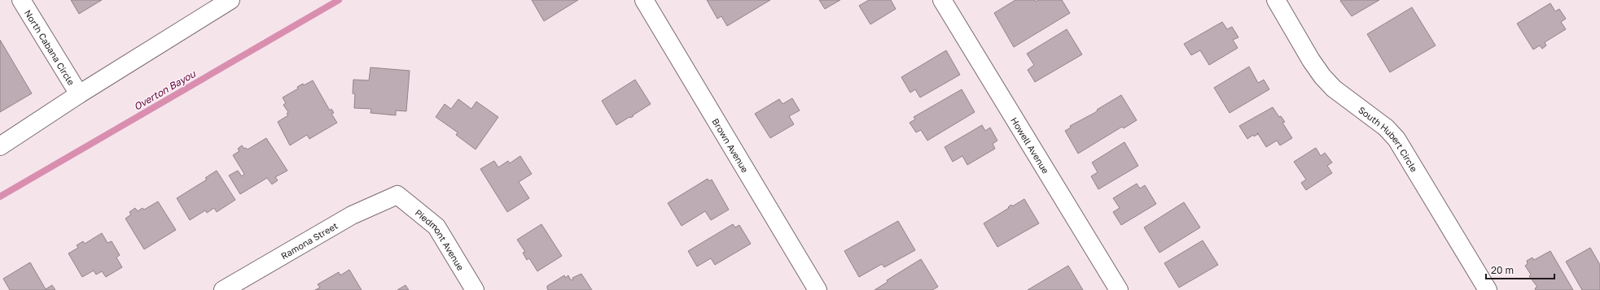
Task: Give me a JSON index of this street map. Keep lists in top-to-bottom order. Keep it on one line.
{"streets":{"street":["North Cabana Circle","South Hubert Circle","Brown Avenue","Howell Avenue","Ramona Street","Piedmont Avenue"]},"crossings":[["Ramona Street","Piedmont Avenue"]],"water":["Overton Bayou"],"scale_bar":"20 m"}
